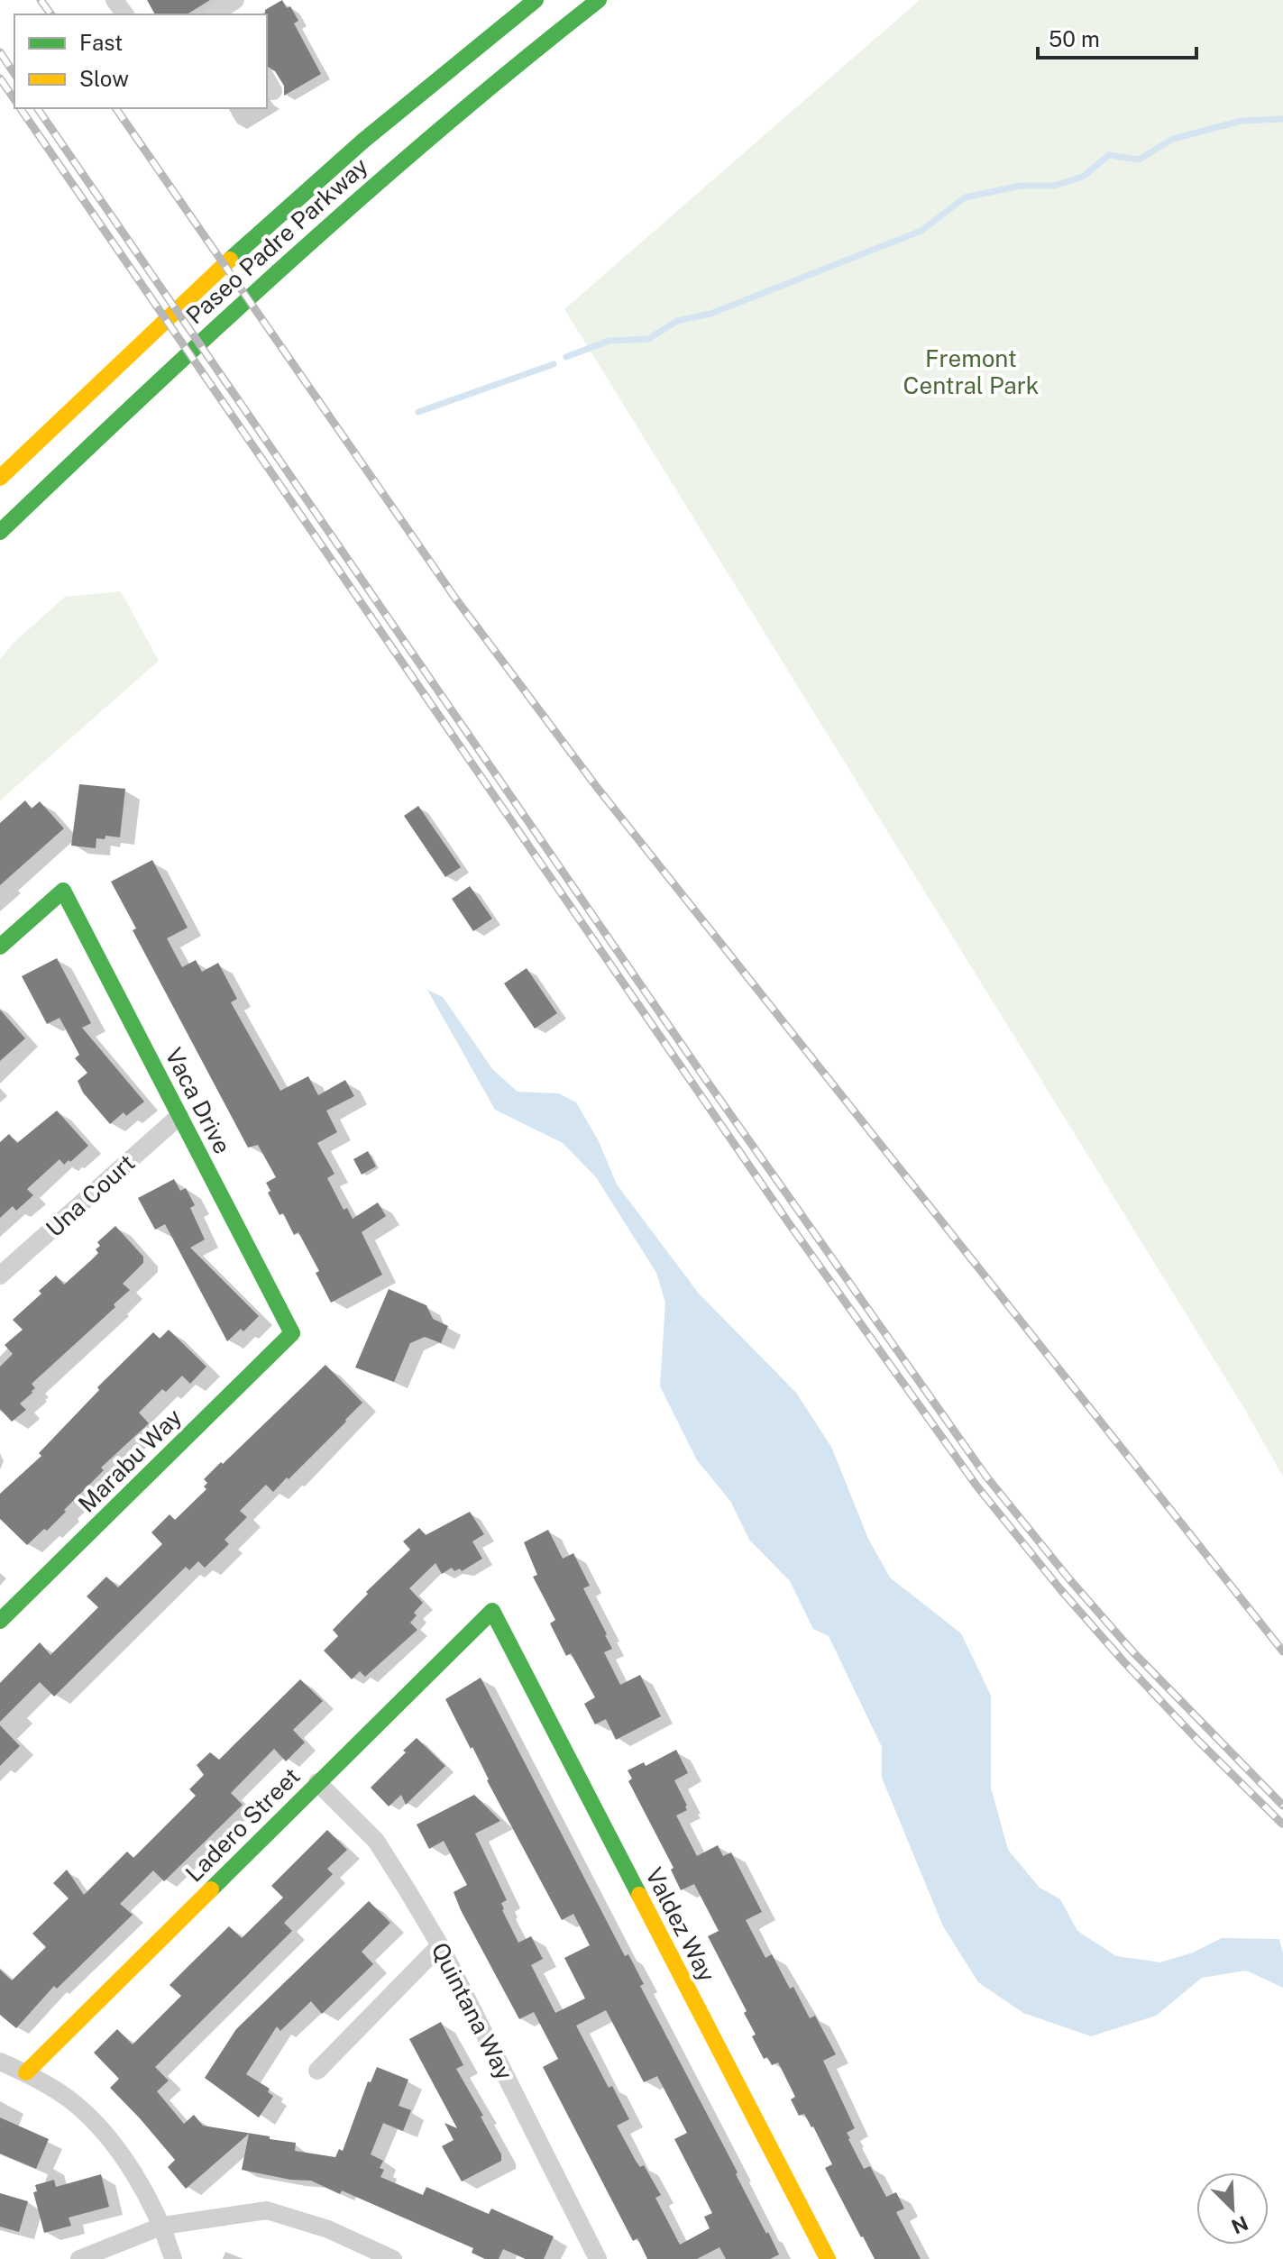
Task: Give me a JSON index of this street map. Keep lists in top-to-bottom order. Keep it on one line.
{"streets":{"street":["Paseo Padre Parkway","Vaca Drive","Una Court","Marabu Way","Ladero Street","Valdez Way","Quintana Way"]},"crossings":[["Vaca Drive","Una Court"],["Vaca Drive","Marabu Way"],["Ladero Street","Valdez Way"],["Ladero Street","Quintana Way"]],"parks":["Fremont Central Park"],"legend":["Fast","Slow"],"scale_bar":"50 m","north":"bottom right"}
